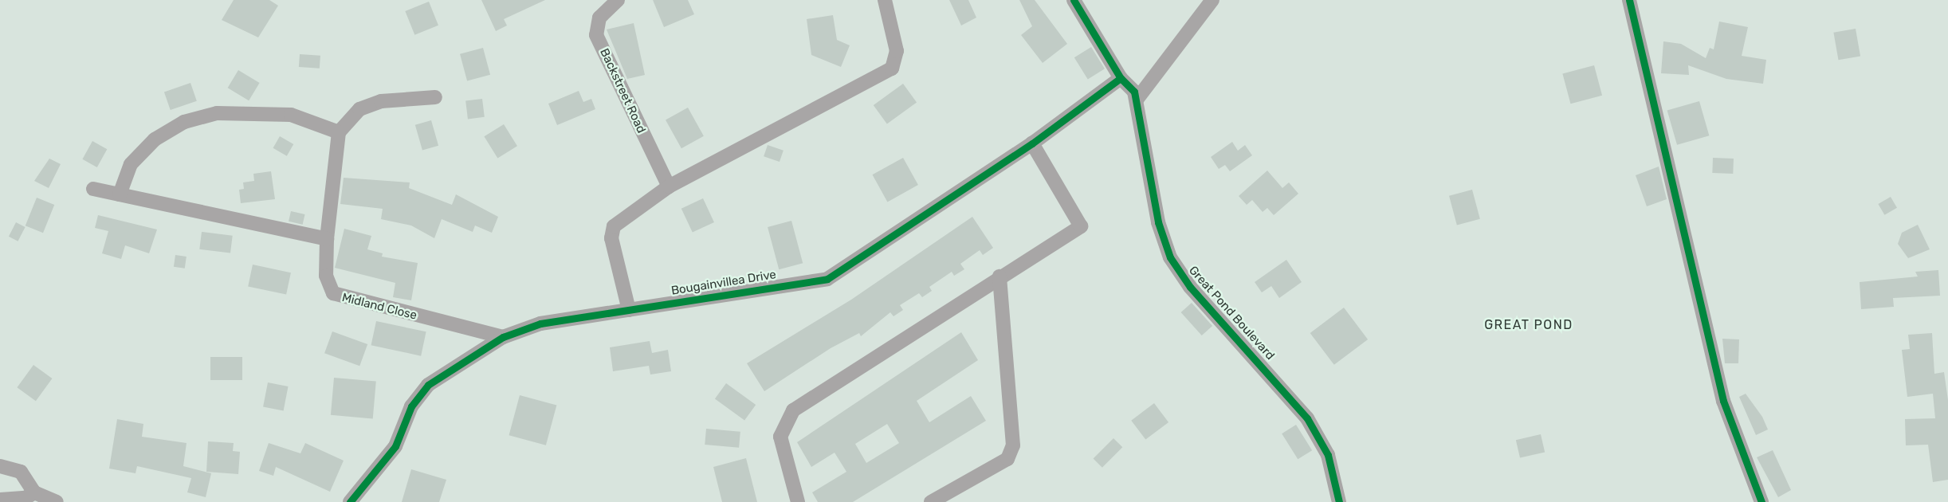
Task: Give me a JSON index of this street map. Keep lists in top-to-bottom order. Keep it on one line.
{"streets":{"street":["Backstreet Road","Bougainvillea Drive","Midland Close","Great Pond Boulevard"]},"crossings":[["Bougainvillea Drive","Midland Close"],["Bougainvillea Drive","Great Pond Boulevard"]],"districts":["GREAT POND"]}
